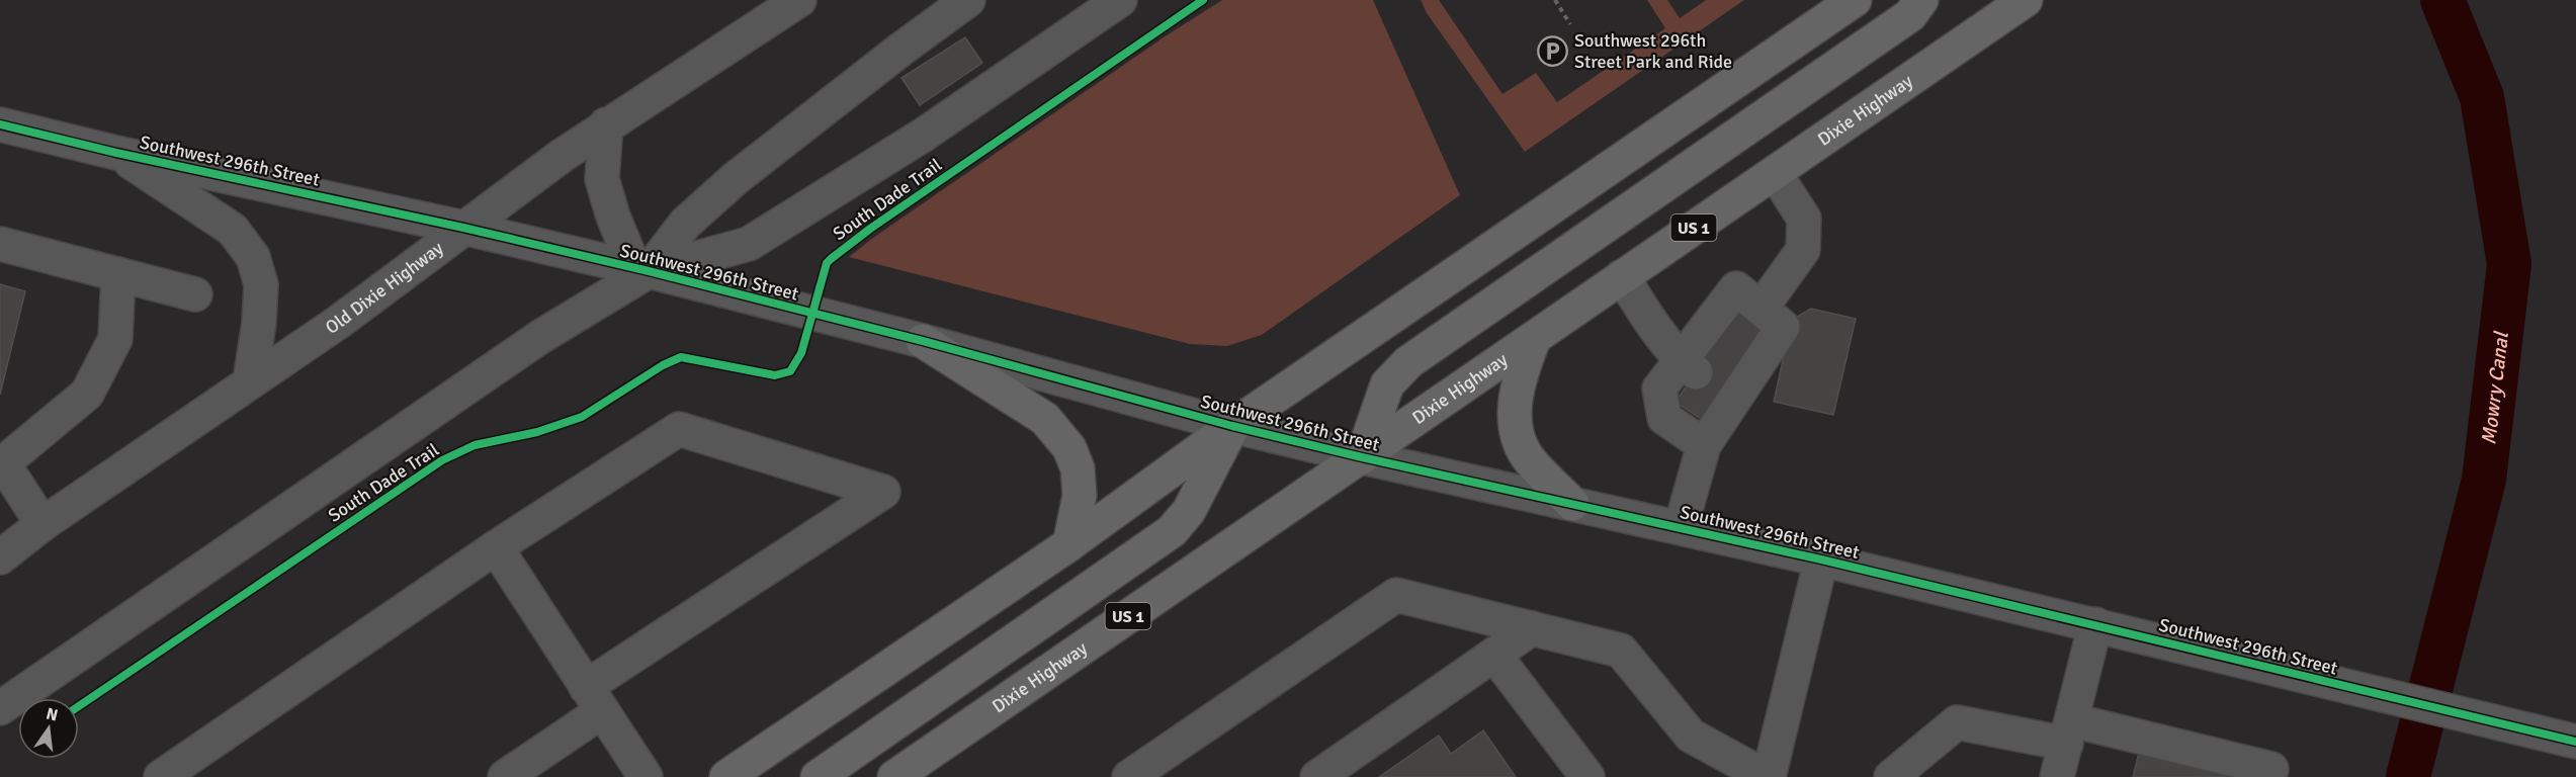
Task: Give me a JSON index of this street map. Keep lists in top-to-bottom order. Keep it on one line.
{"streets":{"highway":["Dixie Highway","US 1"],"street":["Southwest 296th Street","Old Dixie Highway"],"cycle path":["South Dade Trail"]},"crossings":[["Dixie Highway","Southwest 296th Street"],["Southwest 296th Street","Old Dixie Highway"]],"water":["Mowry Canal"],"places":{"parking":["Southwest 296th Street Park and Ride"]},"north":"top"}
